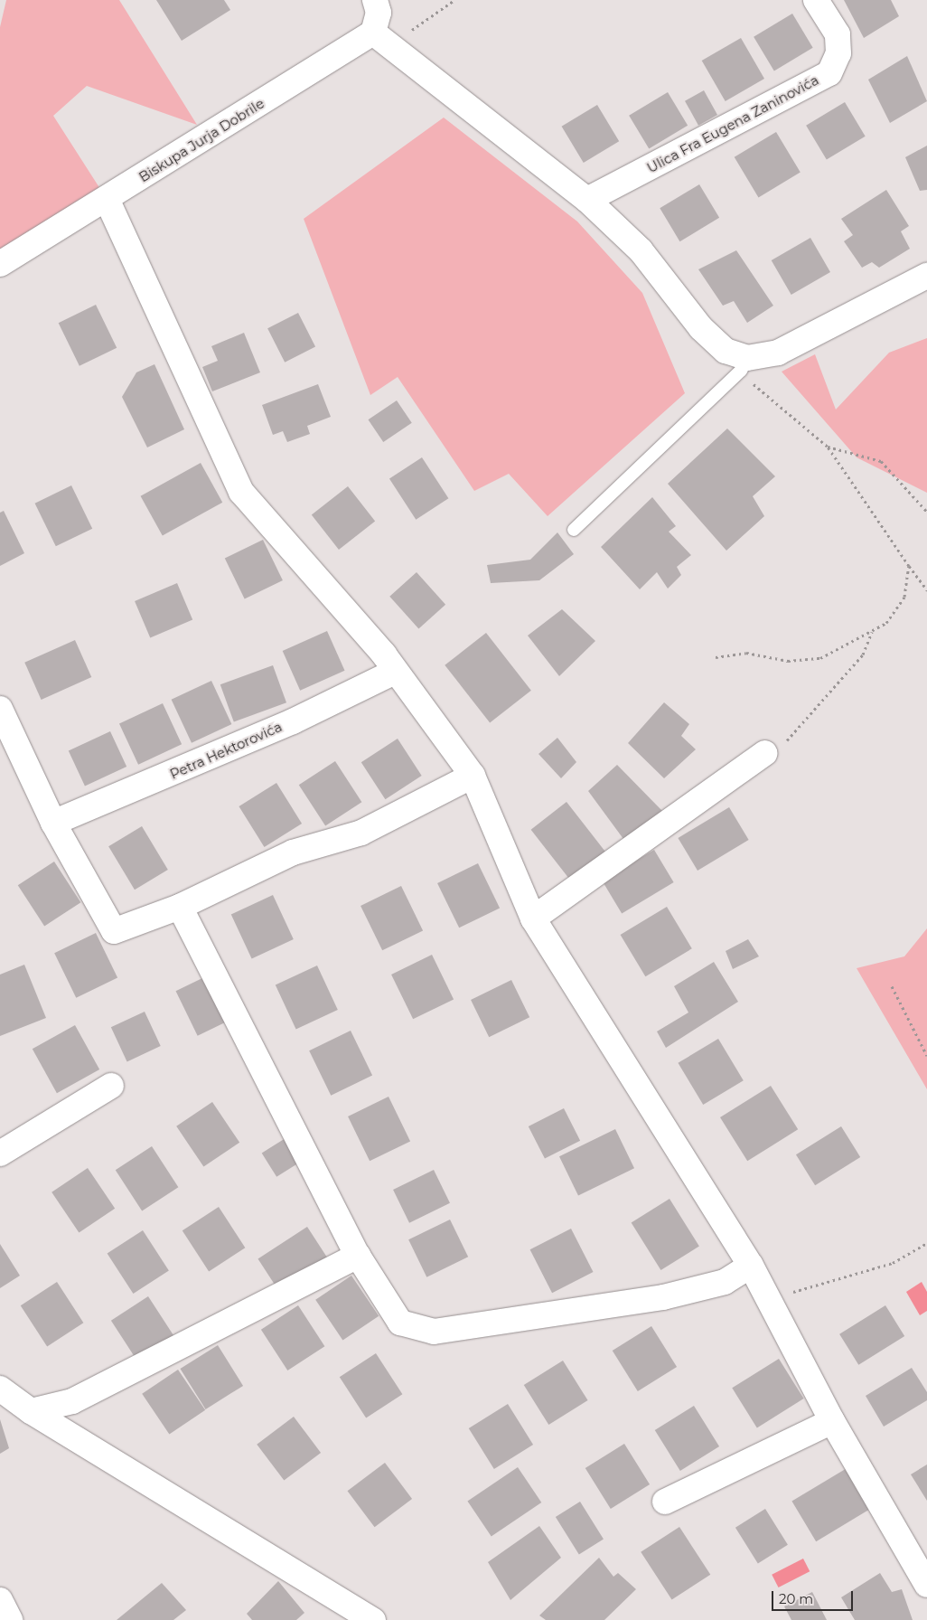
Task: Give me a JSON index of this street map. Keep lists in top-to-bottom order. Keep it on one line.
{"streets":{"street":["Ulica Fra Eugena Zaninovića","Biskupa Jurja Dobrile","Petra Hektorovića"]},"scale_bar":"20 m"}
